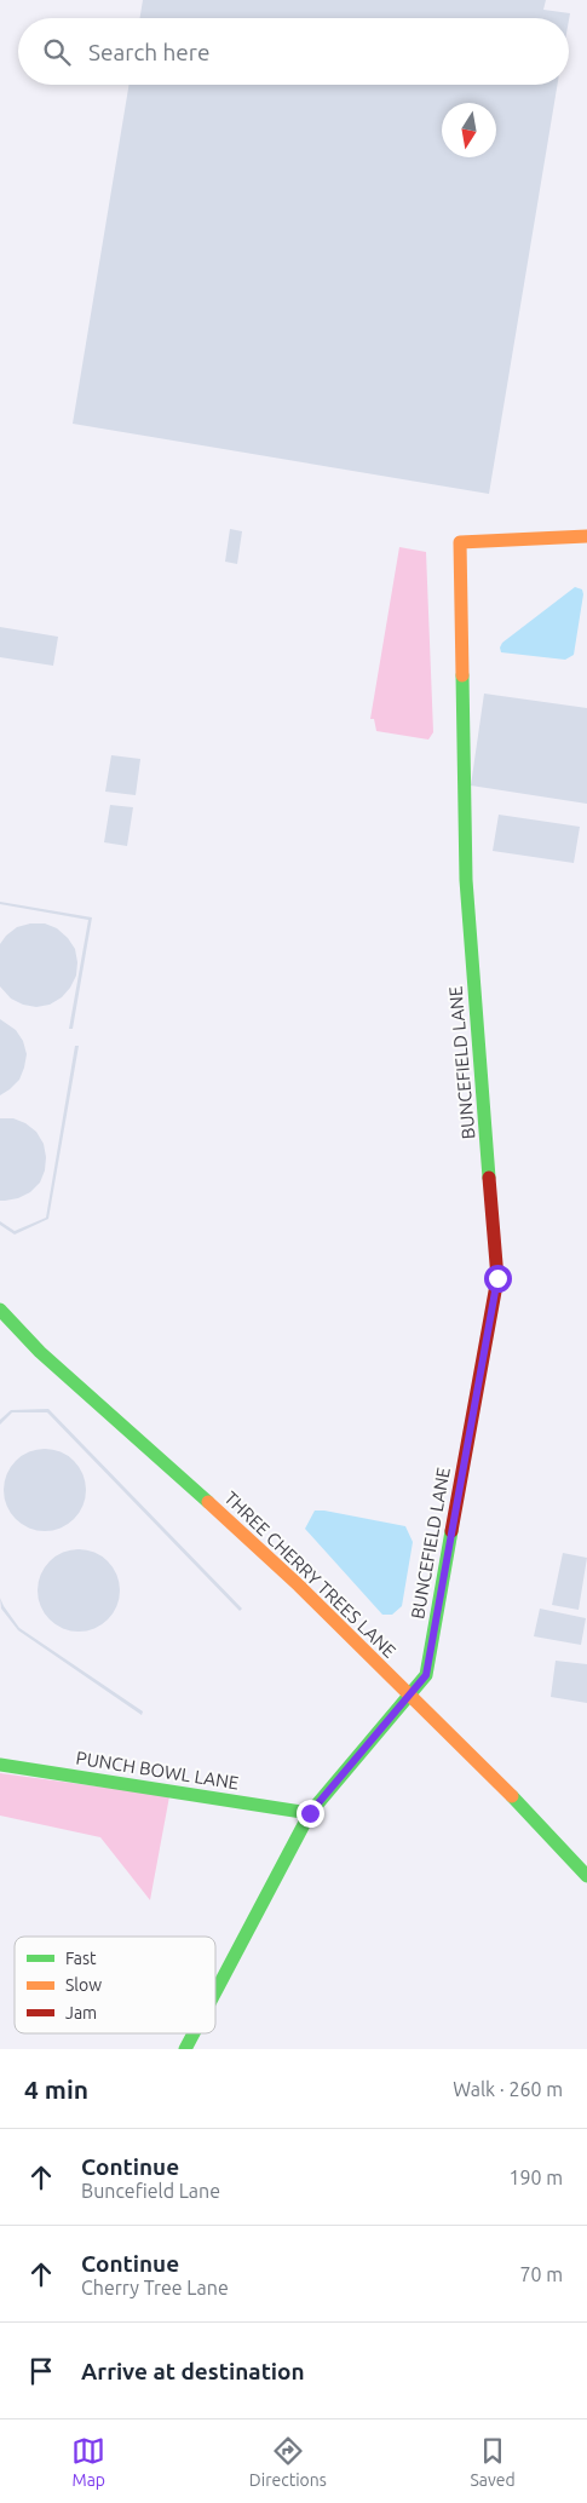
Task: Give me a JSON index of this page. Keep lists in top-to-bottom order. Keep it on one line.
{"streets":{"street":["BUNCEFIELD LANE","THREE CHERRY TREES LANE","PUNCH BOWL LANE"]},"crossings":[["BUNCEFIELD LANE","THREE CHERRY TREES LANE"]],"legend":["Fast","Slow","Jam"],"north":"bottom","page":{"search":"Search here","heading":["4 min","Walk · 260 m"],"list":[["Continue","Buncefield Lane","190 m"],["Continue","Cherry Tree Lane","70 m"],"Arrive at destination"],"nav":["Map","Directions","Saved"]}}
